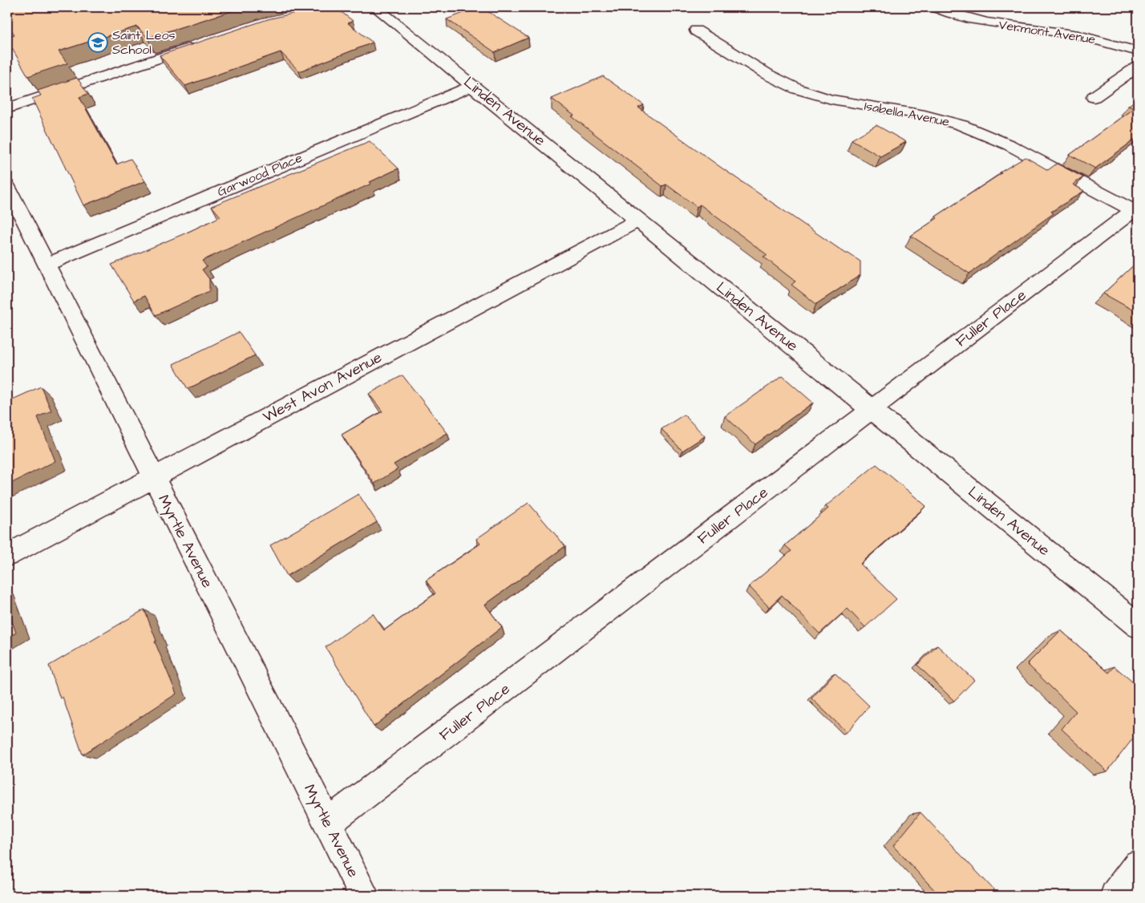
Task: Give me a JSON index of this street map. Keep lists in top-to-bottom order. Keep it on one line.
{"streets":{"street":["Vermont Avenue","Linden Avenue","Isabella Avenue","Garwood Place","Fuller Place","West Avon Avenue","Myrtle Avenue"]},"crossings":[["Linden Avenue","Garwood Place"],["Linden Avenue","Fuller Place"],["Linden Avenue","West Avon Avenue"],["Isabella Avenue","Fuller Place"],["Garwood Place","Myrtle Avenue"],["Fuller Place","Myrtle Avenue"],["West Avon Avenue","Myrtle Avenue"]],"places":{"school or university":["Saint Leos School"]}}
